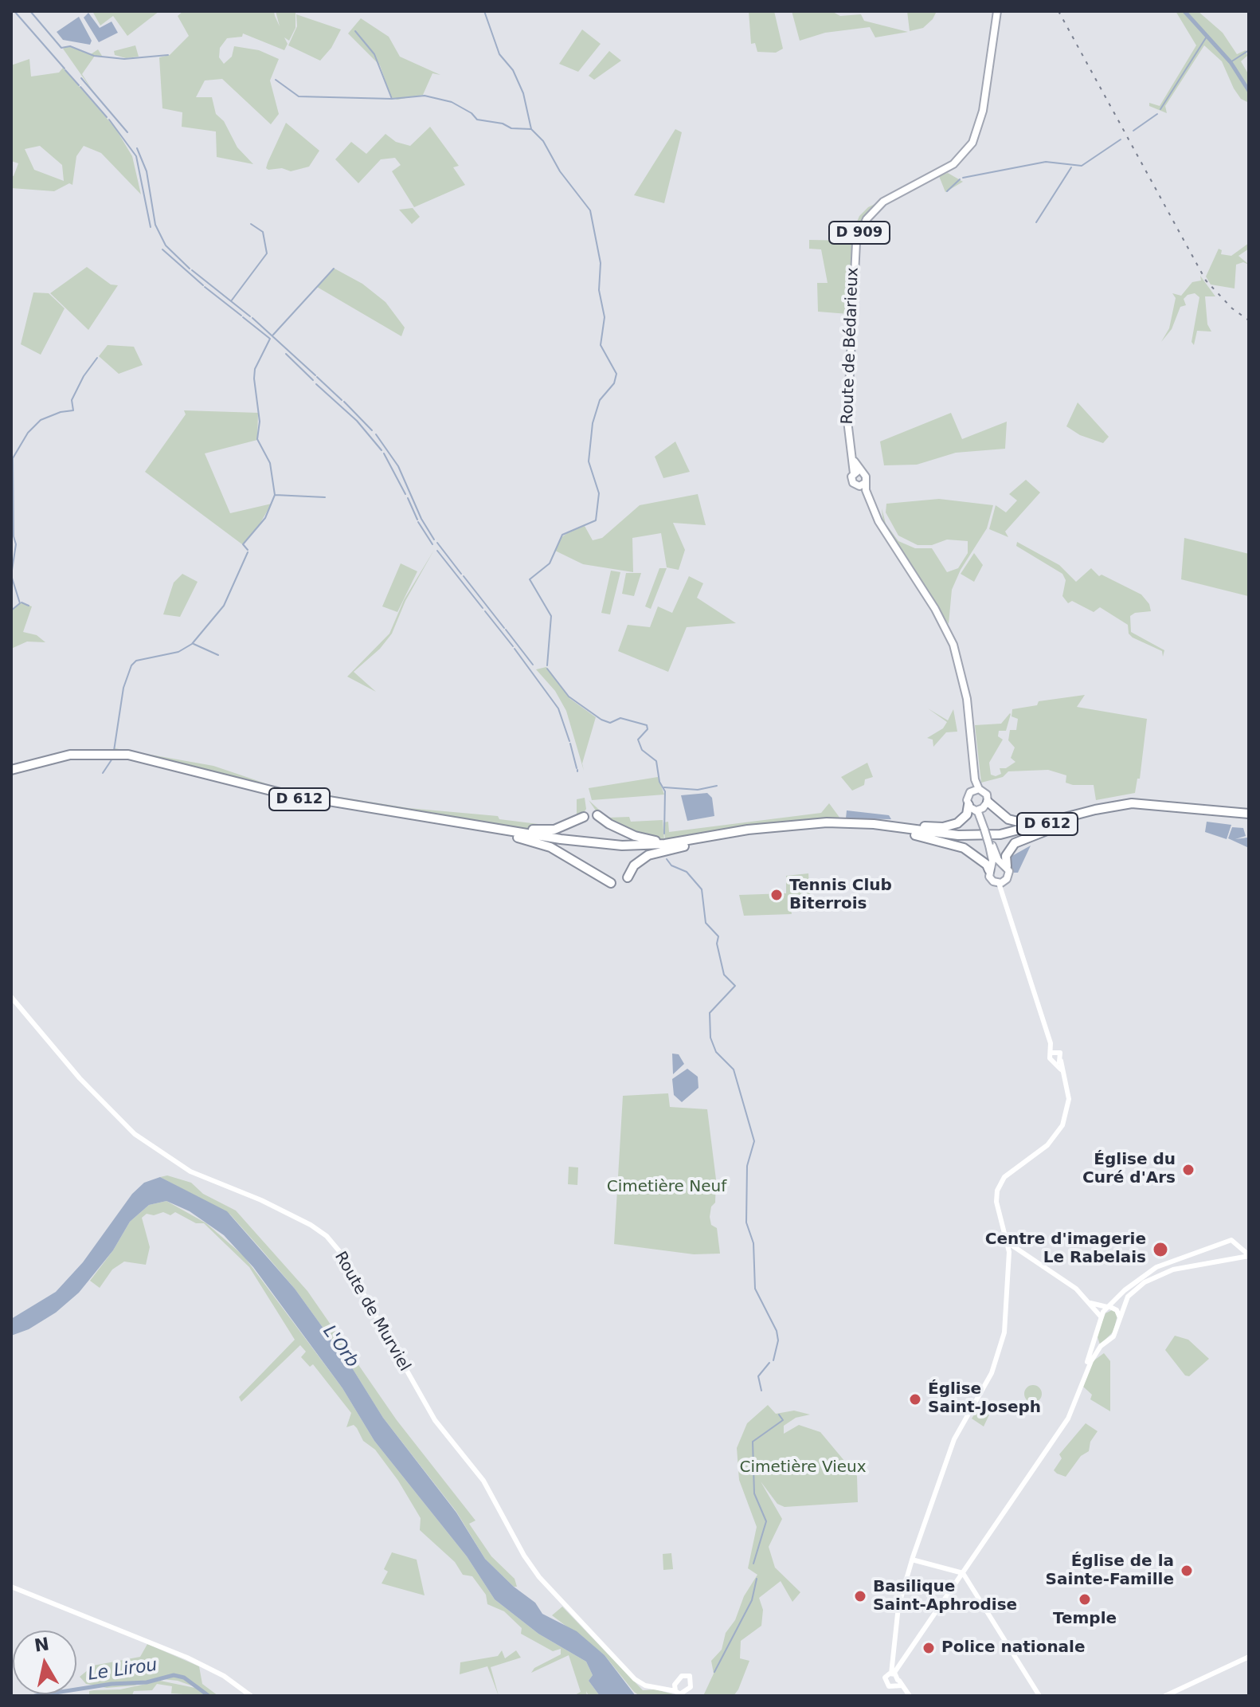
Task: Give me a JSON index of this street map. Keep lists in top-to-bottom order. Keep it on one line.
{"streets":{"highway":["D 612"],"main road":["D 909","Route de Bédarieux","Route de Murviel"]},"water":["L'Orb","Le Lirou"],"parks":["Cimetière Neuf","Cimetière Vieux"],"places":["Tennis Club Biterrois","Église du Curé d'Ars","Centre d'imagerie Le Rabelais","Église Saint-Joseph","Église de la Sainte-Famille","Basilique Saint-Aphrodise","Temple","Police nationale"],"north":"top"}
